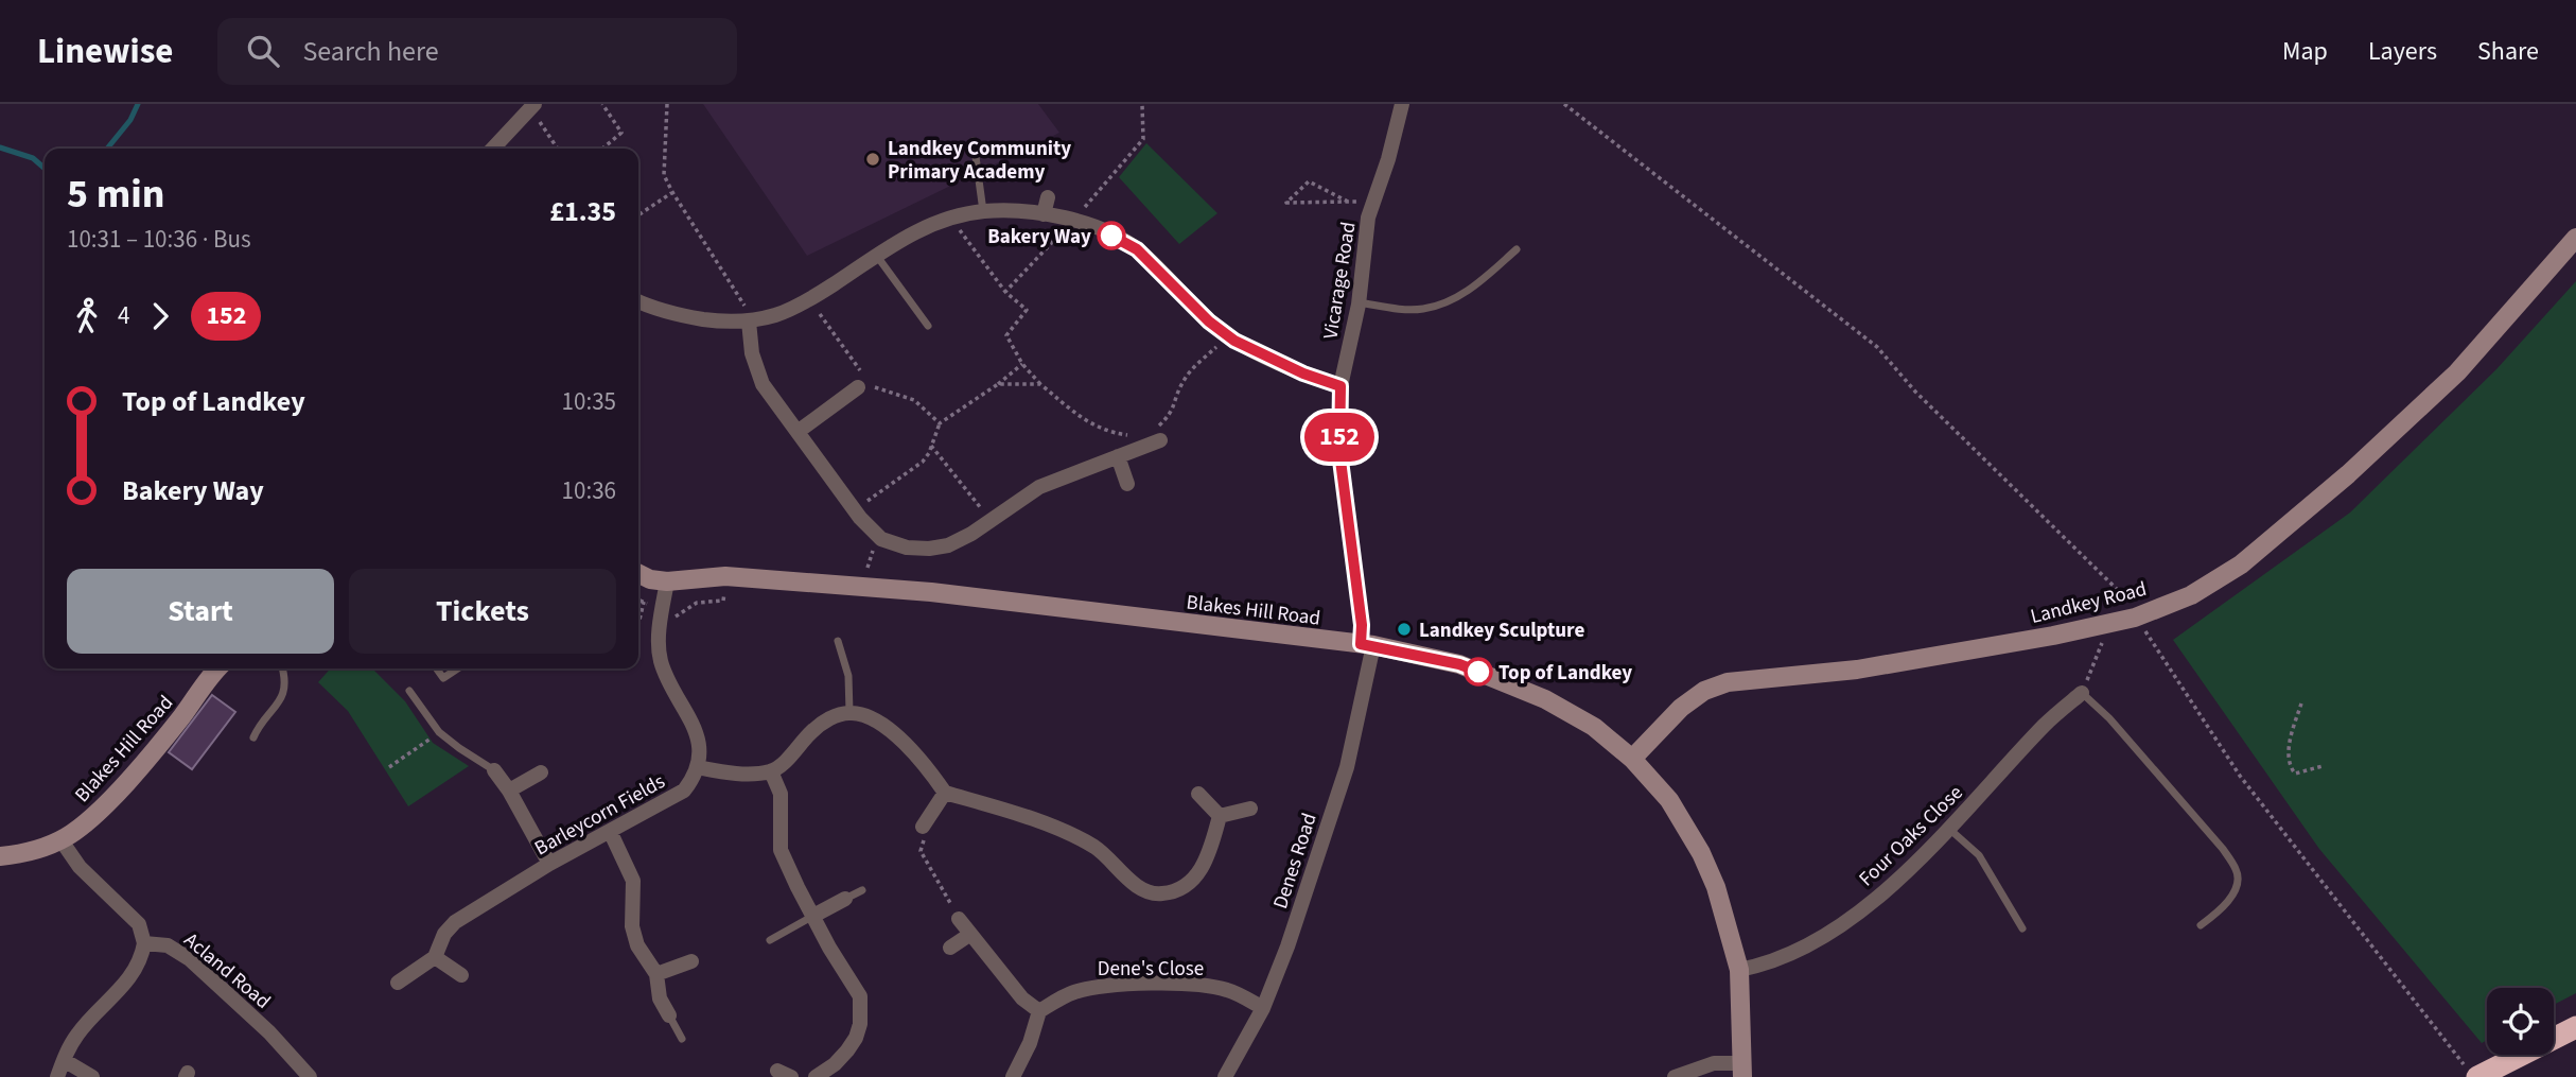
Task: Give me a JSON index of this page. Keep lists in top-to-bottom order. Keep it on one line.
{"streets":{"street":["Vicarage Road","Landkey Road","Blakes Hill Road","Barleycorn Fields","Four Oaks Close","Denes Road","Dene's Close","Acland Road"]},"crossings":[["Vicarage Road","Blakes Hill Road"],["Vicarage Road","Denes Road"],["Landkey Road","Blakes Hill Road"],["Blakes Hill Road","Four Oaks Close"],["Blakes Hill Road","Denes Road"],["Denes Road","Dene's Close"]],"places":["Landkey Community Primary Academy","Bakery Way","Landkey Sculpture","Top of Landkey"],"lines":["bus line 152"],"page":{"header":"Linewise","search":"Search here","nav":["Map","Layers","Share"],"on_map":"152","heading":["5 min","10:31 – 10:36 · Bus","£1.35"],"legs":["4","152"],"list":[{"name":"Top of Landkey","value":"10:35"},{"name":"Bakery Way","value":"10:36"}],"buttons":["Start","Tickets"]}}
